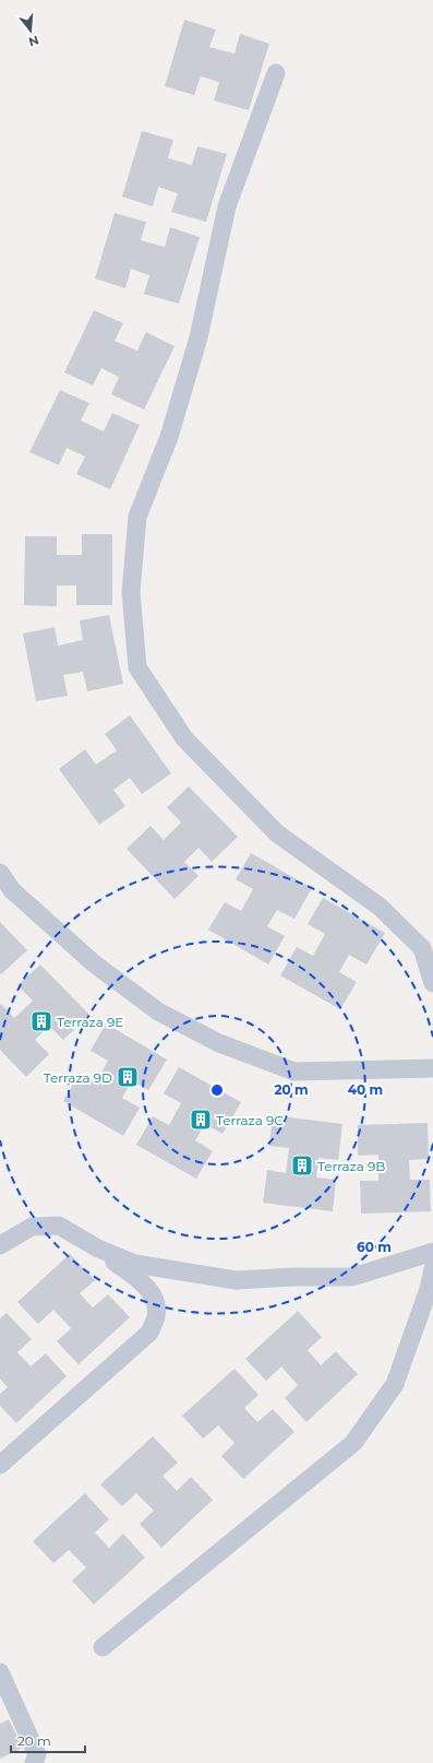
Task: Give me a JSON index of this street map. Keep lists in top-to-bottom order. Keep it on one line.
{"places":{"building":["Terraza 9E","Terraza 9D","Terraza 9C","Terraza 9B"]},"scale_bar":"20 m","north":"bottom","rings":["20 m","40 m","60 m"]}
